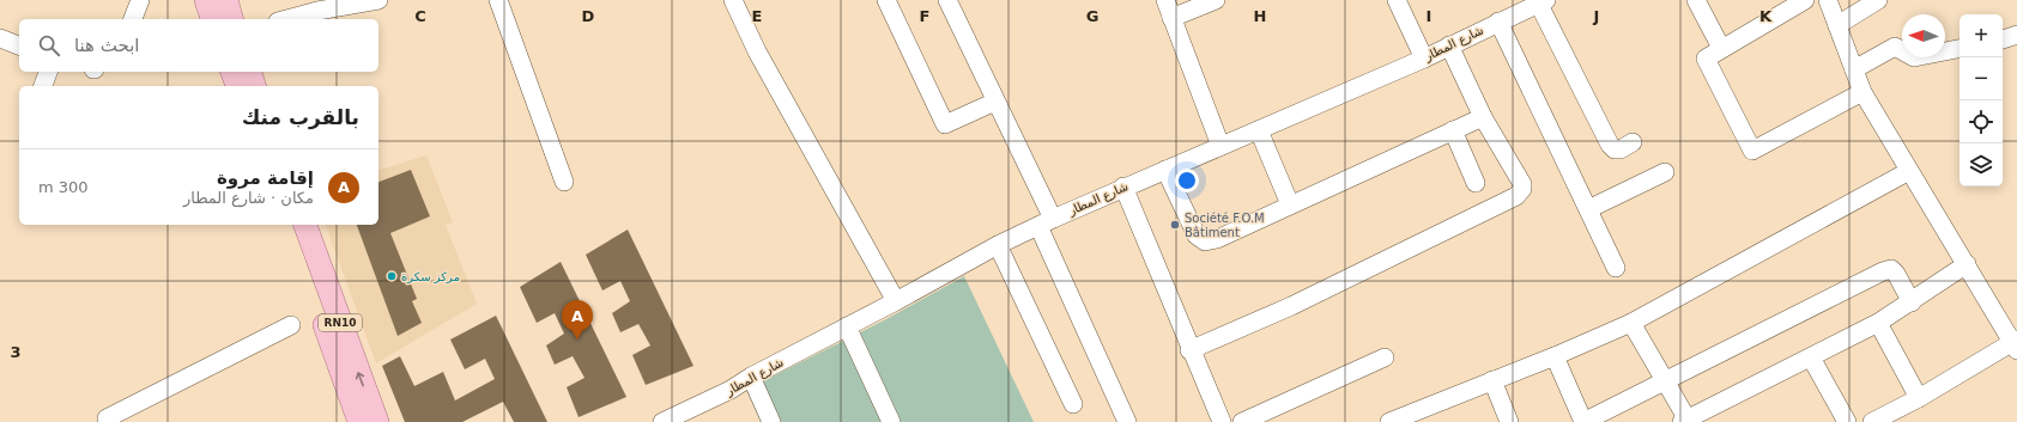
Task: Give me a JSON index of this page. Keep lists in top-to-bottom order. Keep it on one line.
{"streets":{"main road":["RN10"],"street":["شارع المطار"]},"places":["Société F.O.M Bâtiment","مركز سكرة"],"north":"left","page":{"map_buttons":["+","−"],"search":"ابحث هنا","heading":"بالقرب منك","list":[{"mark":"A","name":"إقامة مروة","note":"مكان · شارع المطار","value":"300 m"}],"pins":"A"},"grid":{"columns":["C","D","E","F","G","H","I","J","K"],"rows":["3"]}}
